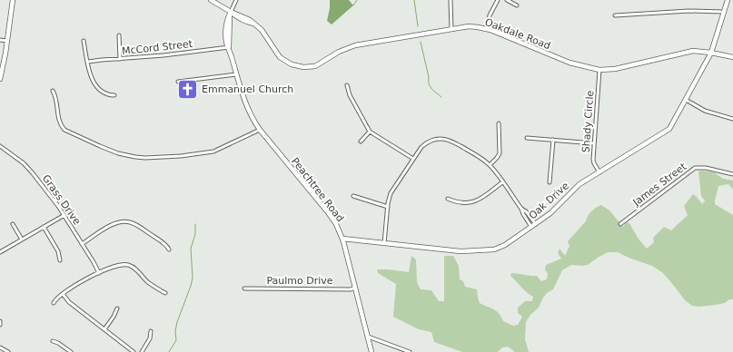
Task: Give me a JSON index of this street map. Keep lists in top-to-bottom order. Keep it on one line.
{"streets":{"street":["Oakdale Road","McCord Street","Shady Circle","James Street","Peachtree Road","Grass Drive","Oak Drive","Paulmo Drive"]},"crossings":[["Oakdale Road","Shady Circle"],["Oakdale Road","Peachtree Road"],["Oakdale Road","Oak Drive"],["McCord Street","Peachtree Road"],["Shady Circle","Oak Drive"],["Peachtree Road","Oak Drive"],["Peachtree Road","Paulmo Drive"]],"places":{"church":["Emmanuel Church"]}}
